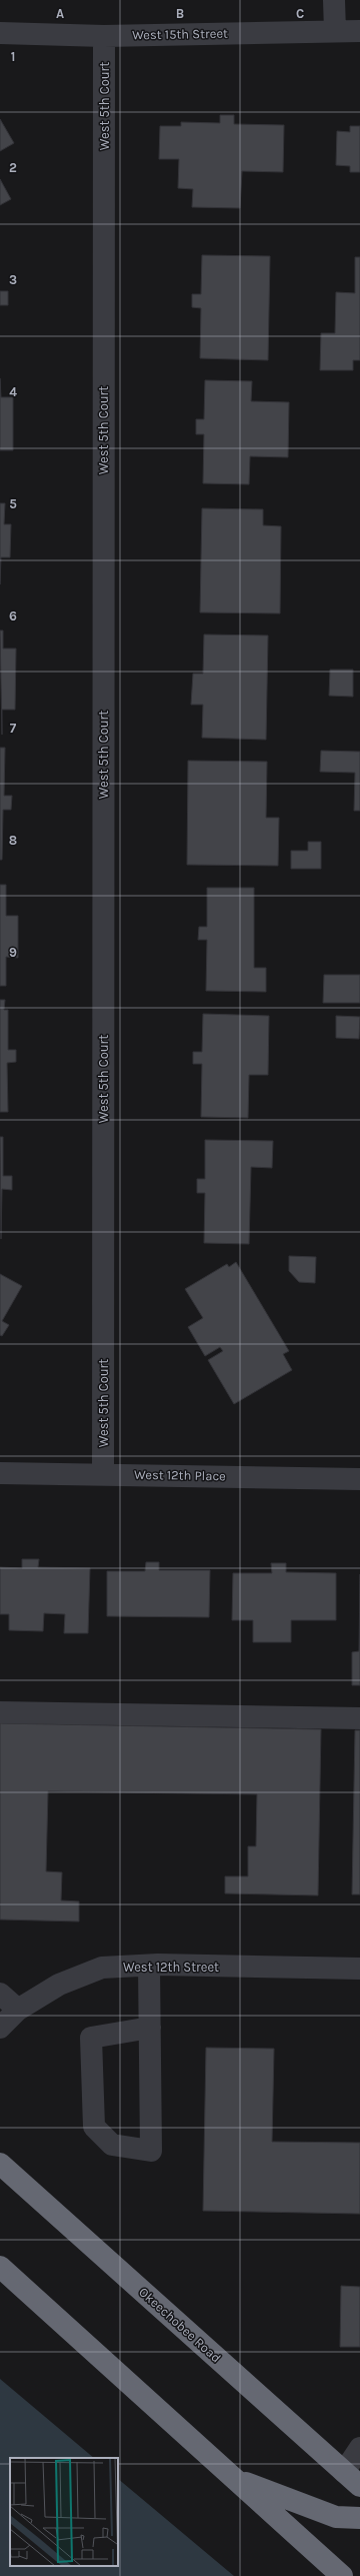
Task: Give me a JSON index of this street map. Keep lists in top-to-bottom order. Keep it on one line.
{"streets":{"highway":["Okeechobee Road"],"street":["West 15th Street","West 5th Court","West 12th Place","West 12th Street"]},"crossings":[["West 15th Street","West 5th Court"],["West 5th Court","West 12th Place"]],"grid":{"columns":["A","B","C"],"rows":["1","2","3","4","5","6","7","8","9"]}}
